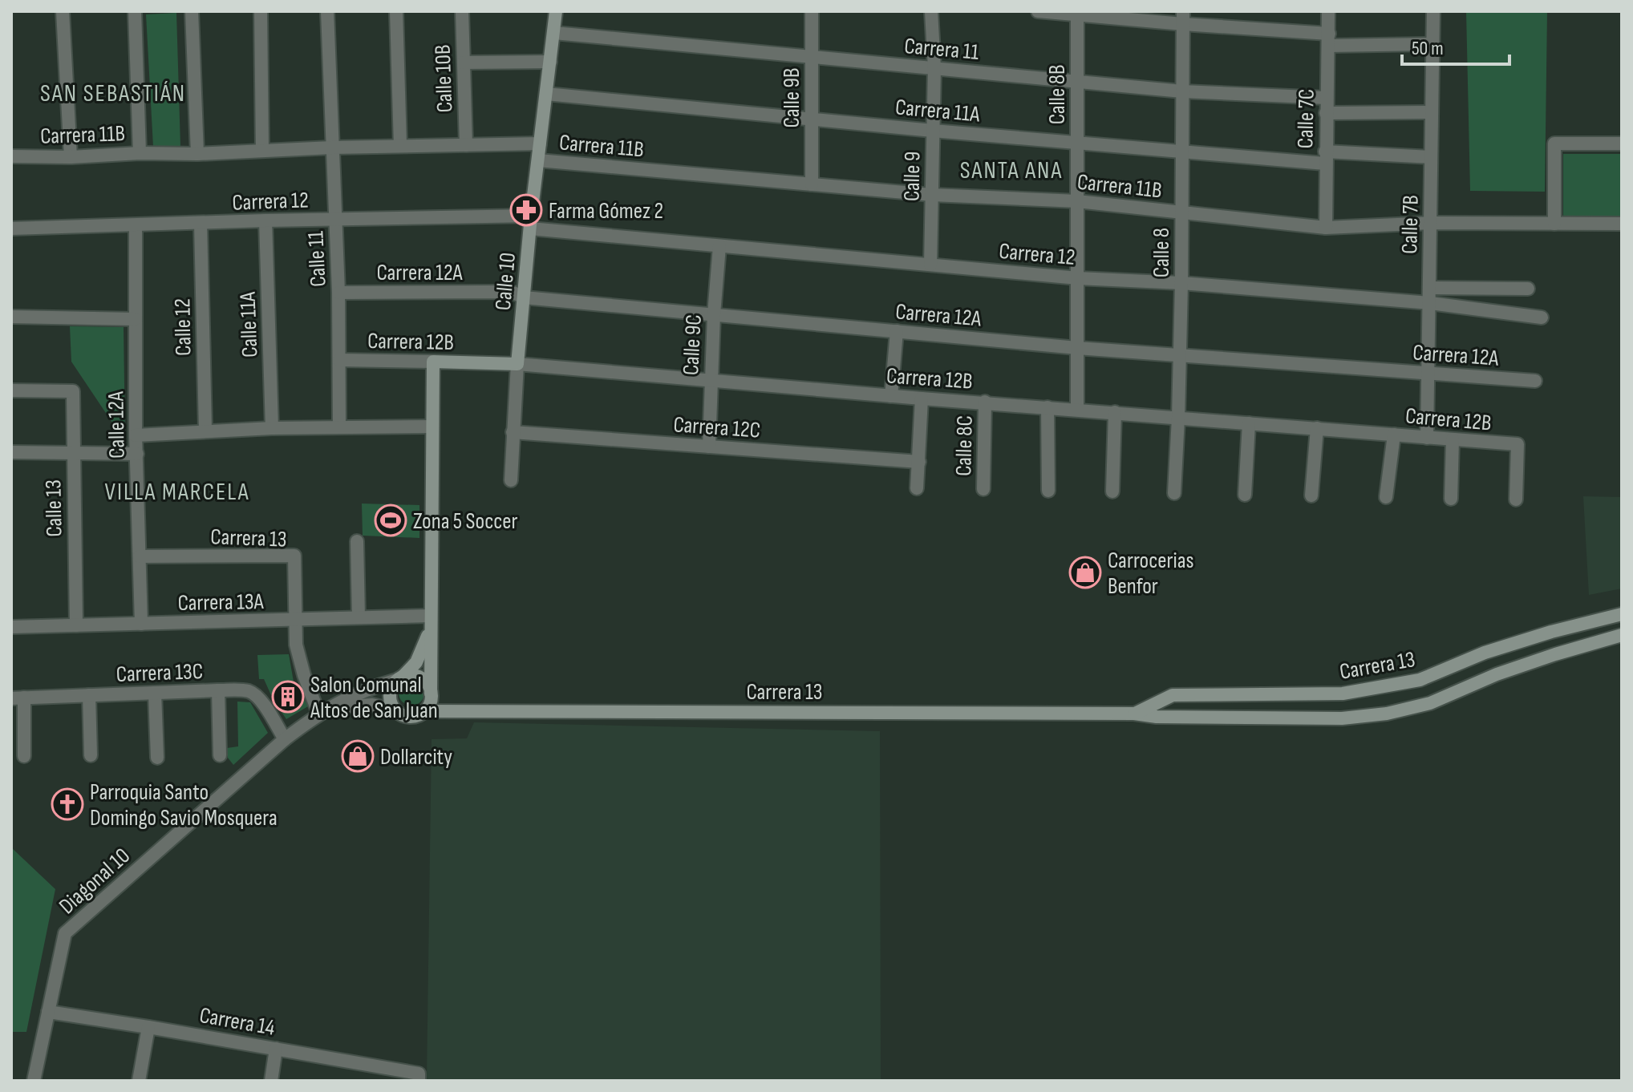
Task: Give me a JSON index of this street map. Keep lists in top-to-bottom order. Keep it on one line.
{"streets":{"street":["Carrera 11","Calle 10B","Calle 8B","Calle 9B","Carrera 11A","Calle 7C","Carrera 11B","Calle 9","Carrera 12","Calle 7B","Calle 8","Calle 11","Carrera 12A","Calle 10","Calle 11A","Calle 12","Carrera 12B","Calle 9C","Calle 12A","Carrera 12C","Calle 8C","Calle 13","Carrera 13","Carrera 13A","Carrera 13C","Diagonal 10","Carrera 14"]},"crossings":[["Carrera 11","Calle 8B"],["Carrera 11","Calle 9B"],["Carrera 11","Calle 7C"],["Carrera 11","Calle 9"],["Carrera 11","Calle 8"],["Carrera 11","Calle 10"],["Calle 10B","Carrera 11B"],["Calle 8B","Carrera 11A"],["Calle 8B","Carrera 11B"],["Calle 8B","Carrera 12"],["Calle 8B","Carrera 12A"],["Calle 8B","Carrera 12B"],["Calle 9B","Carrera 11A"],["Calle 9B","Carrera 11B"],["Carrera 11A","Calle 7C"],["Carrera 11A","Calle 9"],["Carrera 11A","Calle 7B"],["Carrera 11A","Calle 8"],["Carrera 11A","Calle 10"],["Calle 7C","Carrera 11B"],["Carrera 11B","Calle 9"],["Carrera 11B","Calle 7B"],["Carrera 11B","Calle 8"],["Carrera 11B","Calle 11"],["Carrera 11B","Calle 10"],["Calle 9","Carrera 12"],["Carrera 12","Calle 7B"],["Carrera 12","Calle 8"],["Carrera 12","Calle 11"],["Carrera 12","Calle 10"],["Carrera 12","Calle 11A"],["Carrera 12","Calle 12"],["Carrera 12","Calle 9C"],["Carrera 12","Calle 12A"],["Calle 7B","Carrera 12A"],["Calle 7B","Carrera 12B"],["Calle 8","Carrera 12A"],["Calle 8","Carrera 12B"],["Calle 11","Carrera 12A"],["Calle 11","Carrera 12B"],["Carrera 12A","Calle 10"],["Carrera 12A","Calle 9C"],["Calle 10","Carrera 12B"],["Calle 10","Carrera 12C"],["Carrera 12B","Calle 9C"],["Carrera 12B","Calle 8C"],["Calle 9C","Carrera 12C"],["Calle 12A","Carrera 13"],["Calle 12A","Carrera 13A"],["Calle 13","Carrera 13A"],["Carrera 13","Carrera 13A"],["Carrera 13","Diagonal 10"],["Carrera 13C","Diagonal 10"],["Diagonal 10","Carrera 14"]],"districts":["SAN SEBASTIÁN","SANTA ANA","VILLA MARCELA"],"places":{"pharmacy":["Farma Gómez 2"],"sports":["Zona 5 Soccer"],"shop":["Carrocerias Benfor","Dollarcity"],"building":["Salon Comunal Altos de San Juan"],"church":["Parroquia Santo Domingo Savio Mosquera"]},"scale_bar":"50 m"}
